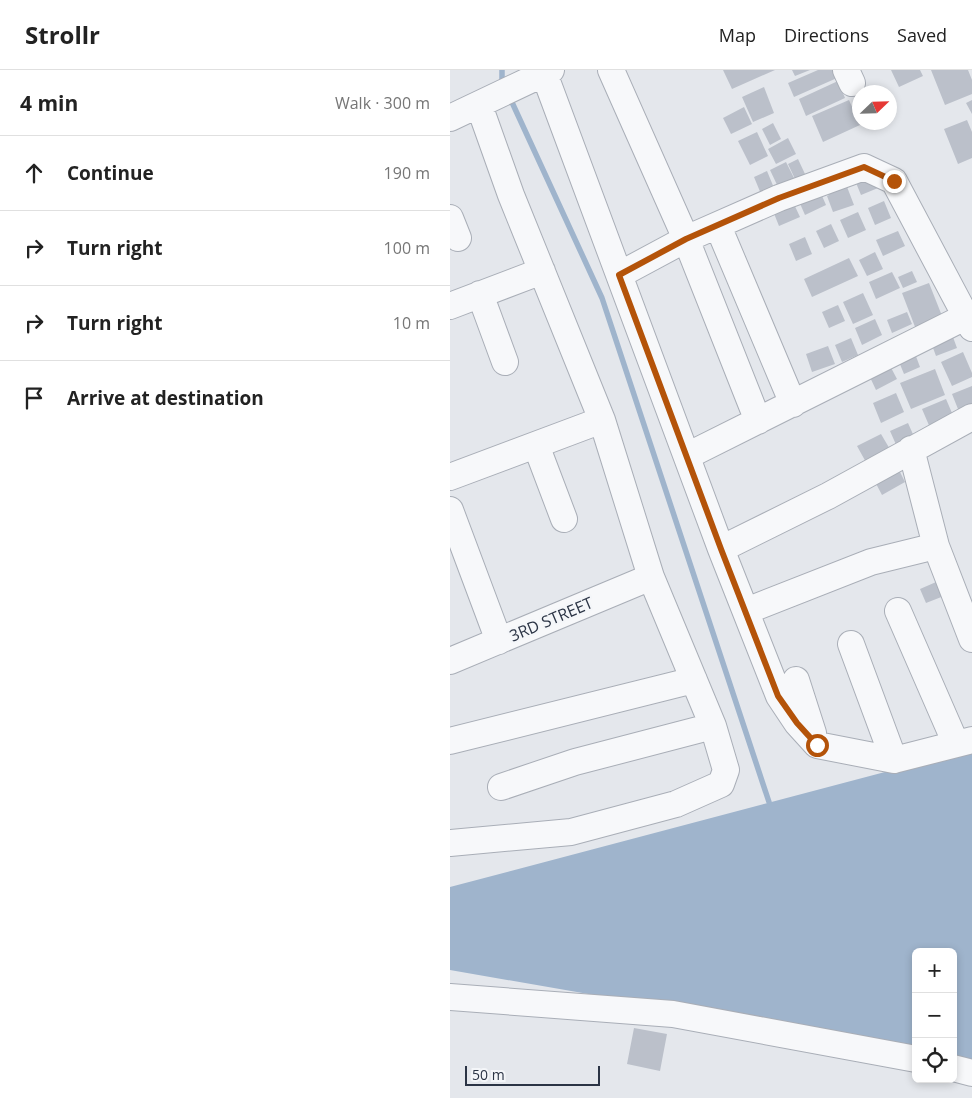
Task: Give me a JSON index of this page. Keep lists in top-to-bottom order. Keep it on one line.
{"streets":{"street":["3RD STREET"]},"scale_bar":"50 m","north":"top right","page":{"header":"Strollr","nav":["Map","Directions","Saved"],"heading":["4 min","Walk · 300 m"],"list":[["Continue","190 m"],["Turn right","100 m"],["Turn right","10 m"],"Arrive at destination"],"map_buttons":["+","−"],"scale":"50 m"}}
